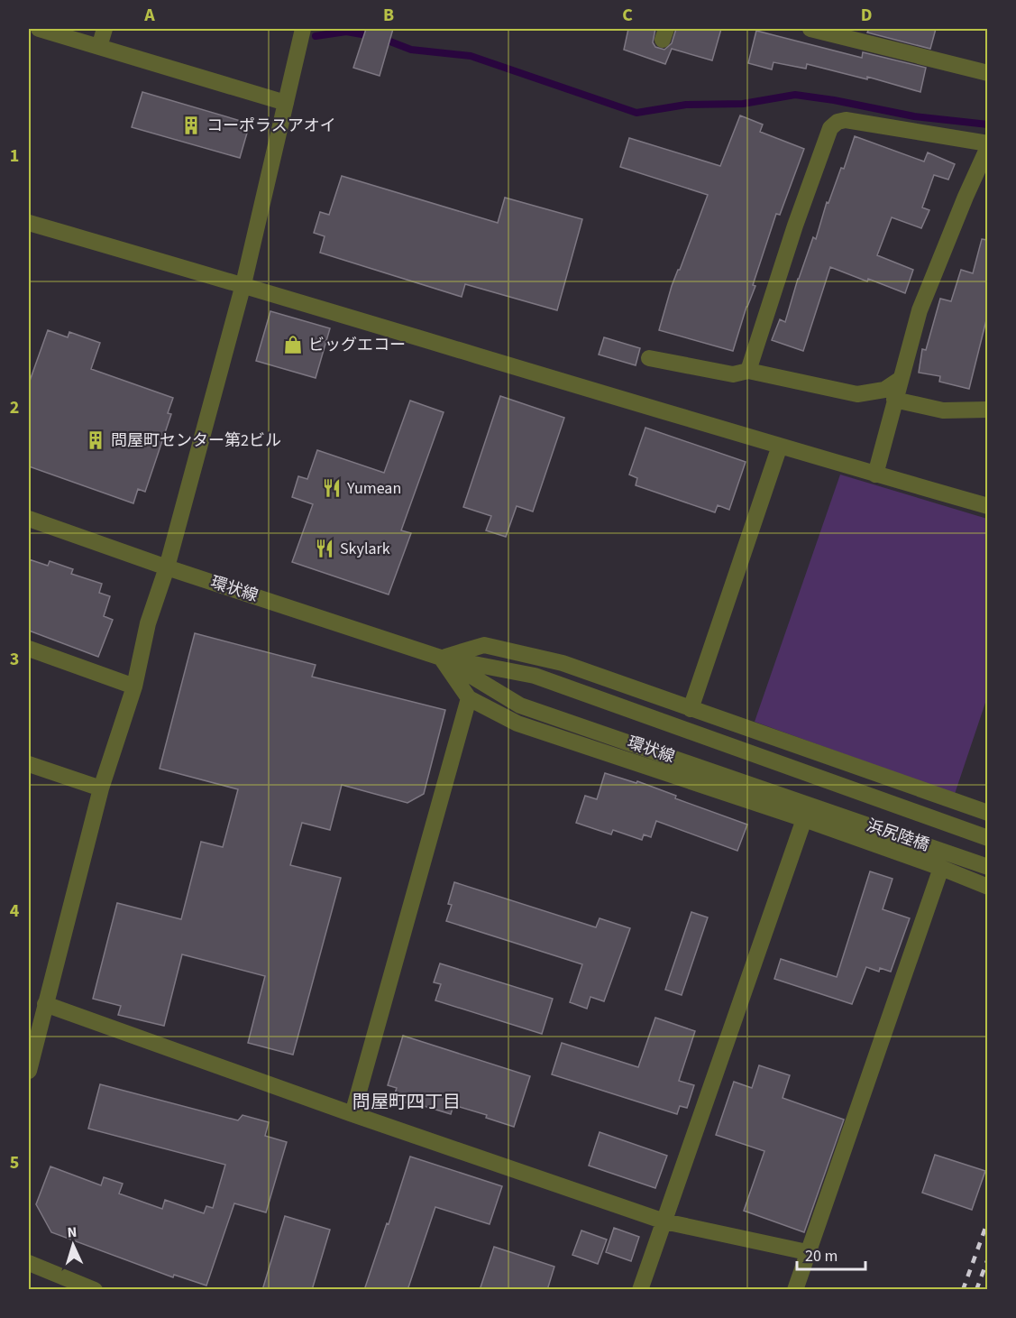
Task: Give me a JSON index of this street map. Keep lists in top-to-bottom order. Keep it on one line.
{"streets":{"street":["環状線","浜尻陸橋"]},"crossings":[["環状線","浜尻陸橋"]],"districts":["問屋町四丁目"],"places":{"building":["コーポラスアオイ","問屋町センター第2ビル"],"shop":["ビッグエコー"],"restaurant":["Yumean","Skylark"]},"scale_bar":"20 m","north":"top","grid":{"columns":["A","B","C","D"],"rows":["1","2","3","4","5"]}}
